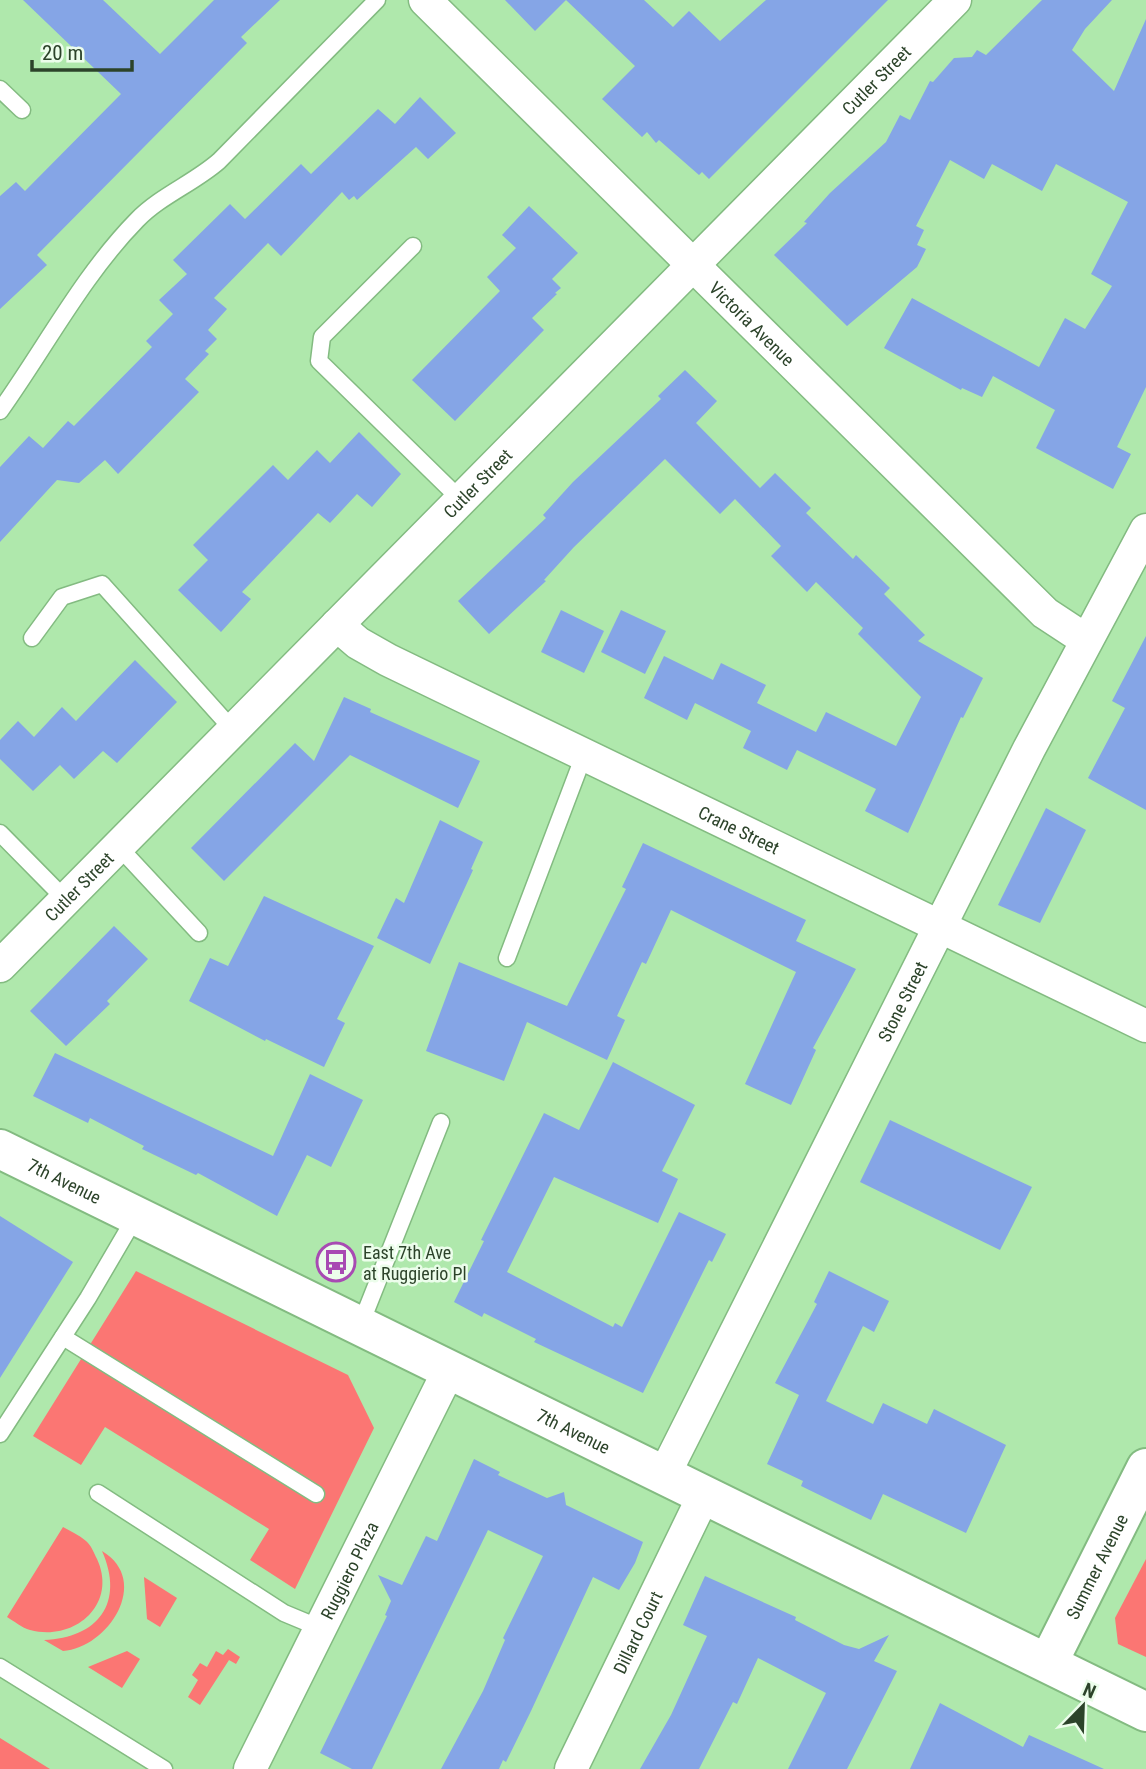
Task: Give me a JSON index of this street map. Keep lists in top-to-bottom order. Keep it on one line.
{"streets":{"street":["Cutler Street","Victoria Avenue","Crane Street","Stone Street","7th Avenue","Summer Avenue","Ruggiero Plaza","Dillard Court"]},"crossings":[["Cutler Street","Victoria Avenue"],["Cutler Street","Crane Street"],["Victoria Avenue","Stone Street"],["Crane Street","Stone Street"],["Stone Street","7th Avenue"],["7th Avenue","Summer Avenue"],["7th Avenue","Ruggiero Plaza"],["7th Avenue","Dillard Court"]],"places":{"bus stop":["East 7th Ave at Ruggierio Pl"]},"scale_bar":"20 m","north":"top right"}
